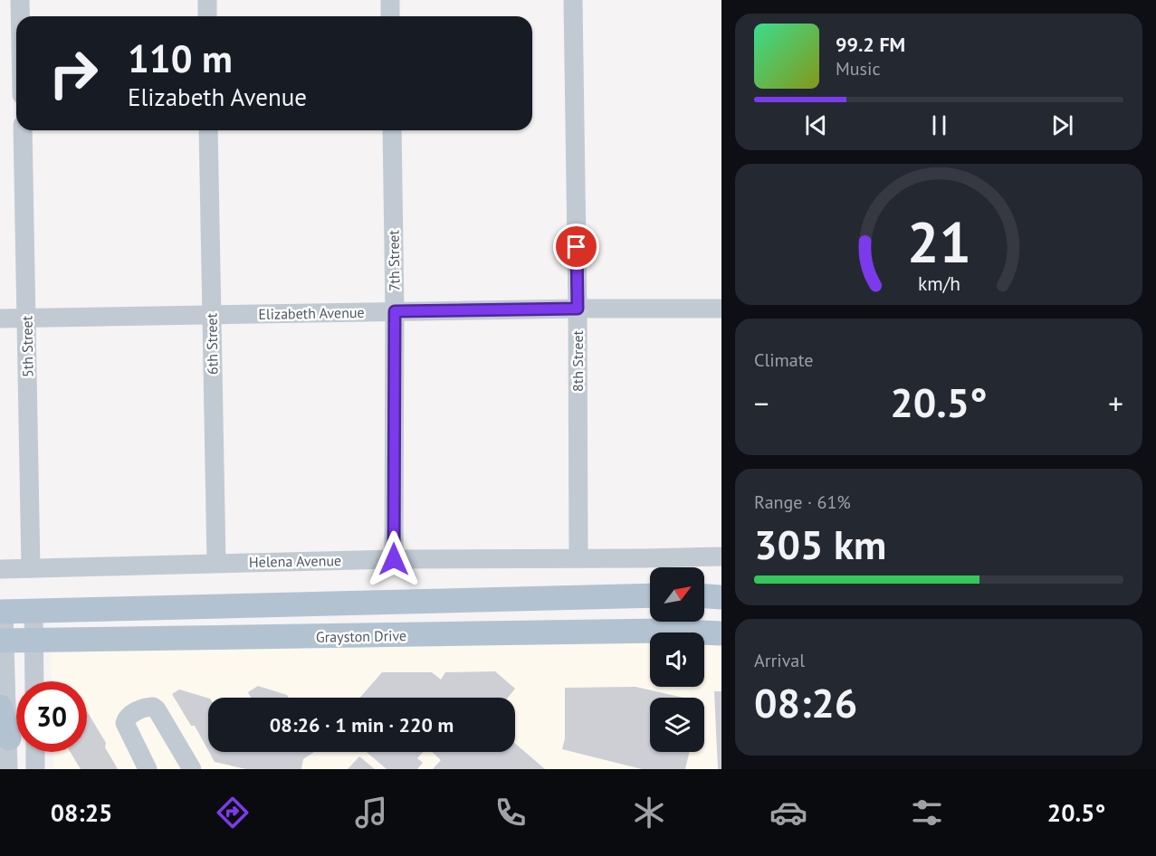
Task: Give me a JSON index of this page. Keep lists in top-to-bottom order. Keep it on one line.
{"streets":{"main road":["Grayston Drive"],"street":["7th Street","Elizabeth Avenue","6th Street","5th Street","8th Street","Helena Avenue"]},"crossings":[["7th Street","Elizabeth Avenue"],["7th Street","Helena Avenue"],["Elizabeth Avenue","6th Street"],["Elizabeth Avenue","5th Street"],["Elizabeth Avenue","8th Street"],["6th Street","Helena Avenue"],["5th Street","Helena Avenue"],["8th Street","Helena Avenue"]],"north":"top right","page":{"turn":["110 m","Elizabeth Avenue"],"song":["99.2 FM","Music"],"tile":["Climate",["Range · 61%","305 km"],["Arrival","08:26"]],"heat":["−","20.5°","+"],"limit":"30","trip":"08:26 · 1 min · 220 m","tabs":["08:25","20.5°"],"gauge":["21","km/h"]}}
